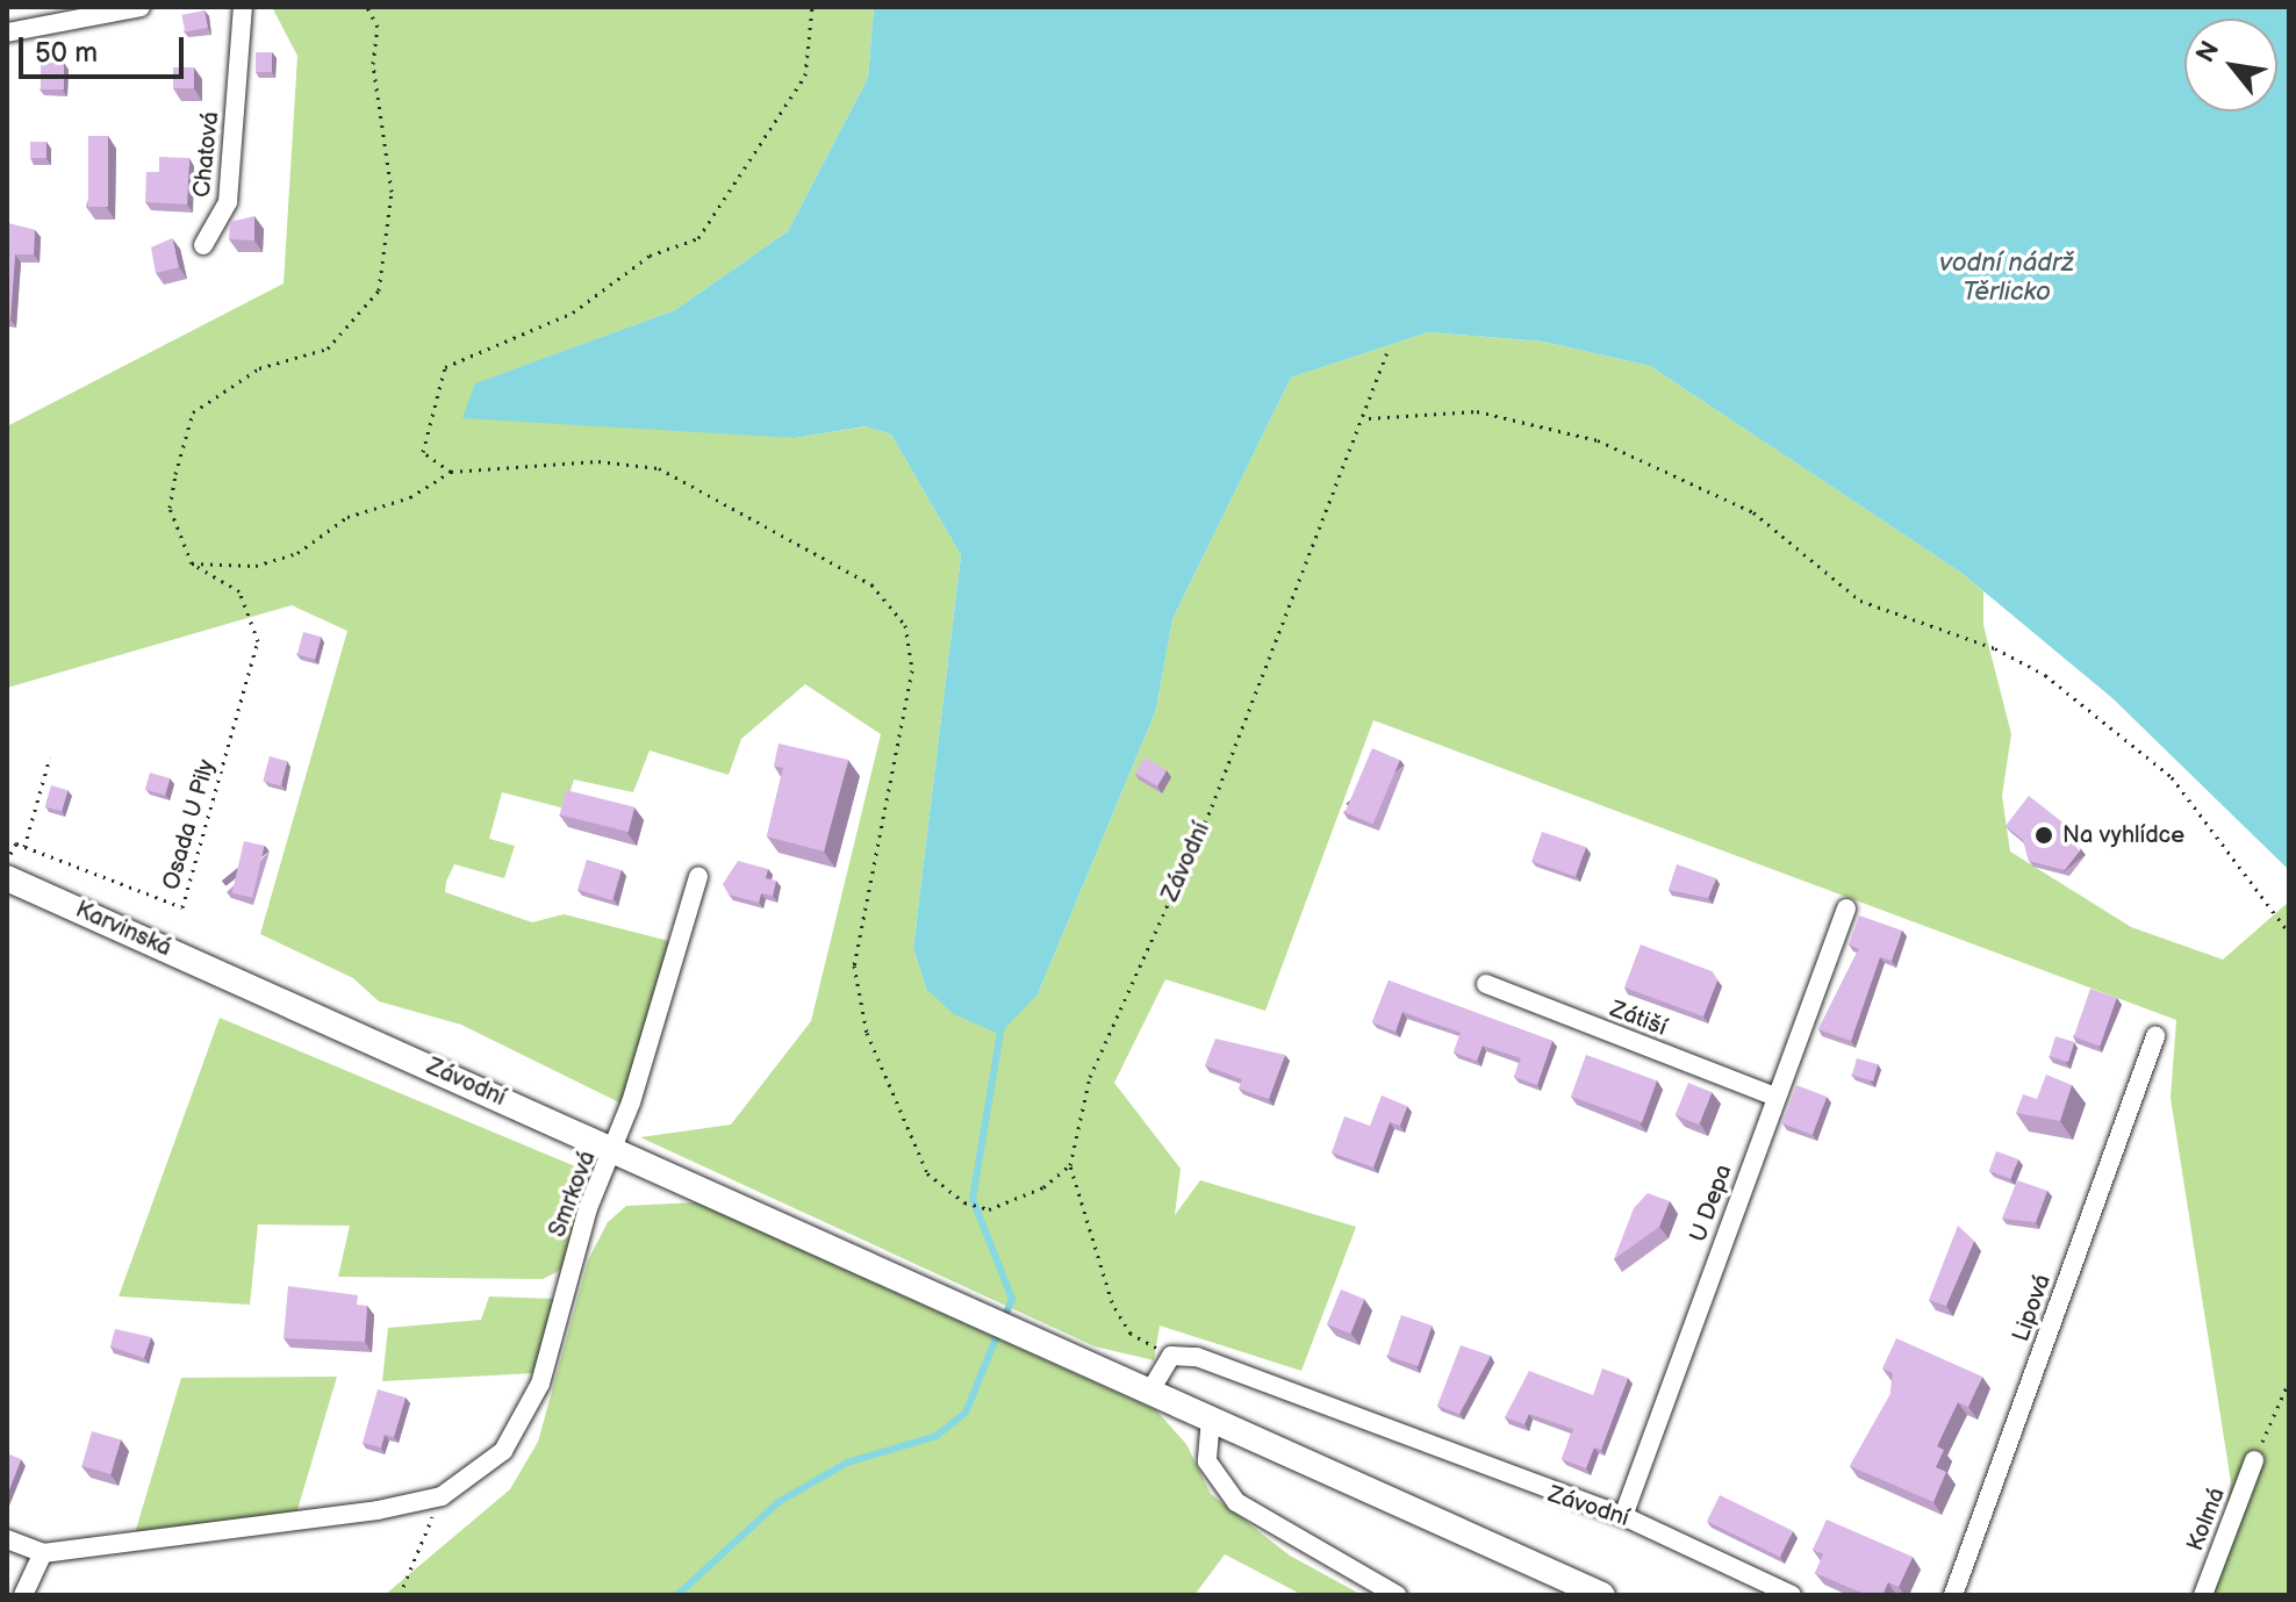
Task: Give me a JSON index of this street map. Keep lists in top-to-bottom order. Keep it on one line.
{"streets":{"main road":["Závodní","Karvinská"],"street":["Chatová","Zátiší","Smrková","U Depa","Lipová","Kolmá"],"path":["Osada U Pily"]},"crossings":[["Závodní","Karvinská"],["Závodní","Smrková"],["Závodní","U Depa"],["Zátiší","U Depa"]],"water":["vodní nádrž Těrlicko"],"places":["Na vyhlídce"],"scale_bar":"50 m","north":"top left"}
